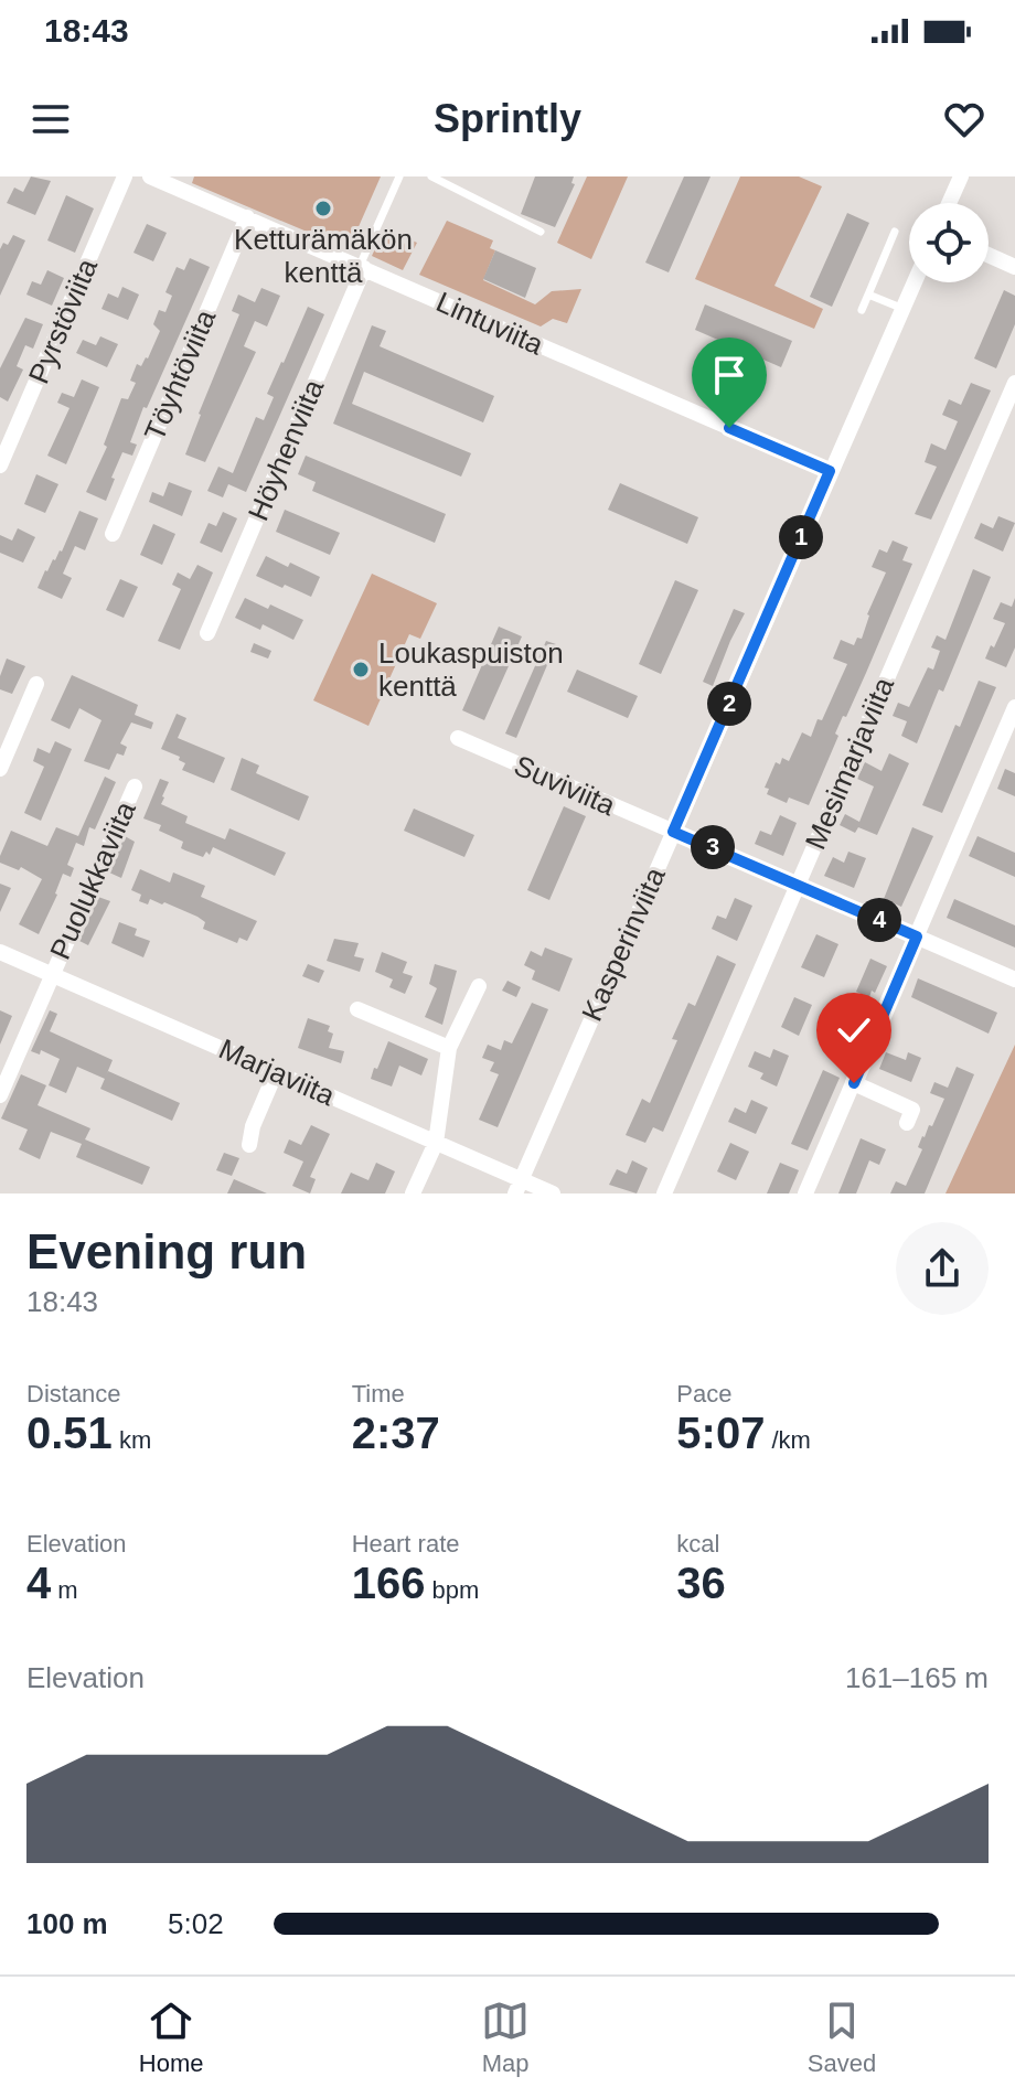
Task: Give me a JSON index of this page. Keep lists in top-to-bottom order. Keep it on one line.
{"streets":{"street":["Pyrstöviita","Lintuviita","Töyhtöviita","Höyhenviita","Mesimarjaviita","Suviviita","Puolukkaviita","Kasperinviita","Marjaviita"]},"crossings":[["Lintuviita","Töyhtöviita"],["Lintuviita","Höyhenviita"],["Lintuviita","Kasperinviita"],["Mesimarjaviita","Suviviita"],["Suviviita","Kasperinviita"],["Puolukkaviita","Marjaviita"],["Kasperinviita","Marjaviita"]],"places":["Ketturämäkön kenttä","Loukaspuiston kenttä"],"page":{"status":"18:43","header":"Sprintly","pins":["1","2","3","4"],"heading":["Evening run","18:43"],"stats":[["Distance","0.51 km"],["Time","2:37"],["Pace","5:07 /km"],["Elevation","4 m"],["Heart rate","166 bpm"],["kcal","36"]],"chart":["Elevation","161–165 m"],"list":[{"name":"100 m","note":"5:02"}],"tabs":["Home","Map","Saved"]}}
